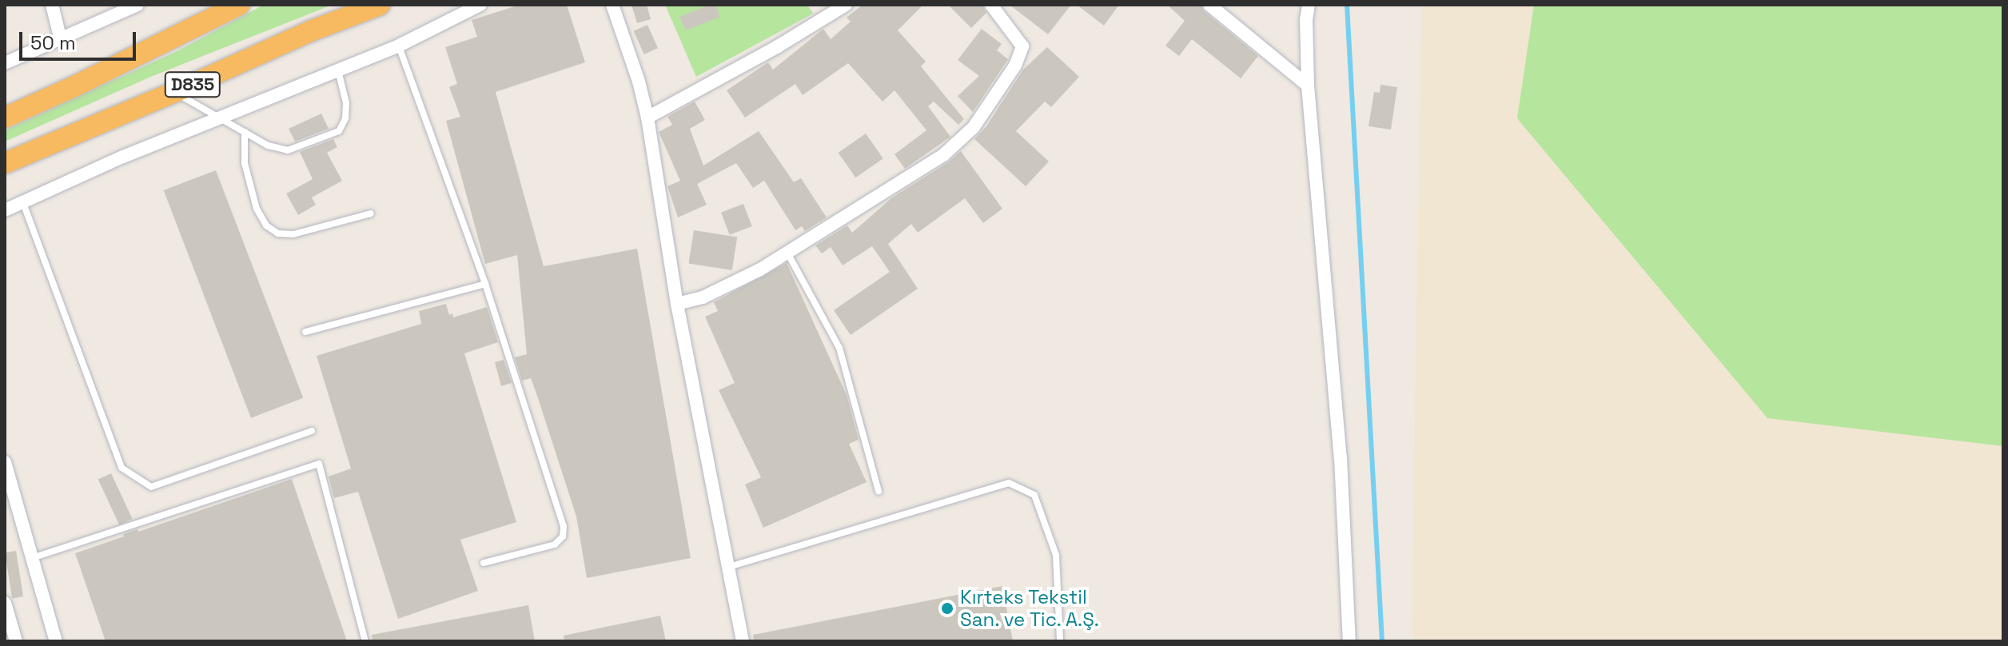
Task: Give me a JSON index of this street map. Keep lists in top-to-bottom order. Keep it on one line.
{"streets":{"highway":["D835"]},"places":["Kırteks Tekstil San. ve Tic. A.Ş."],"scale_bar":"50 m"}
